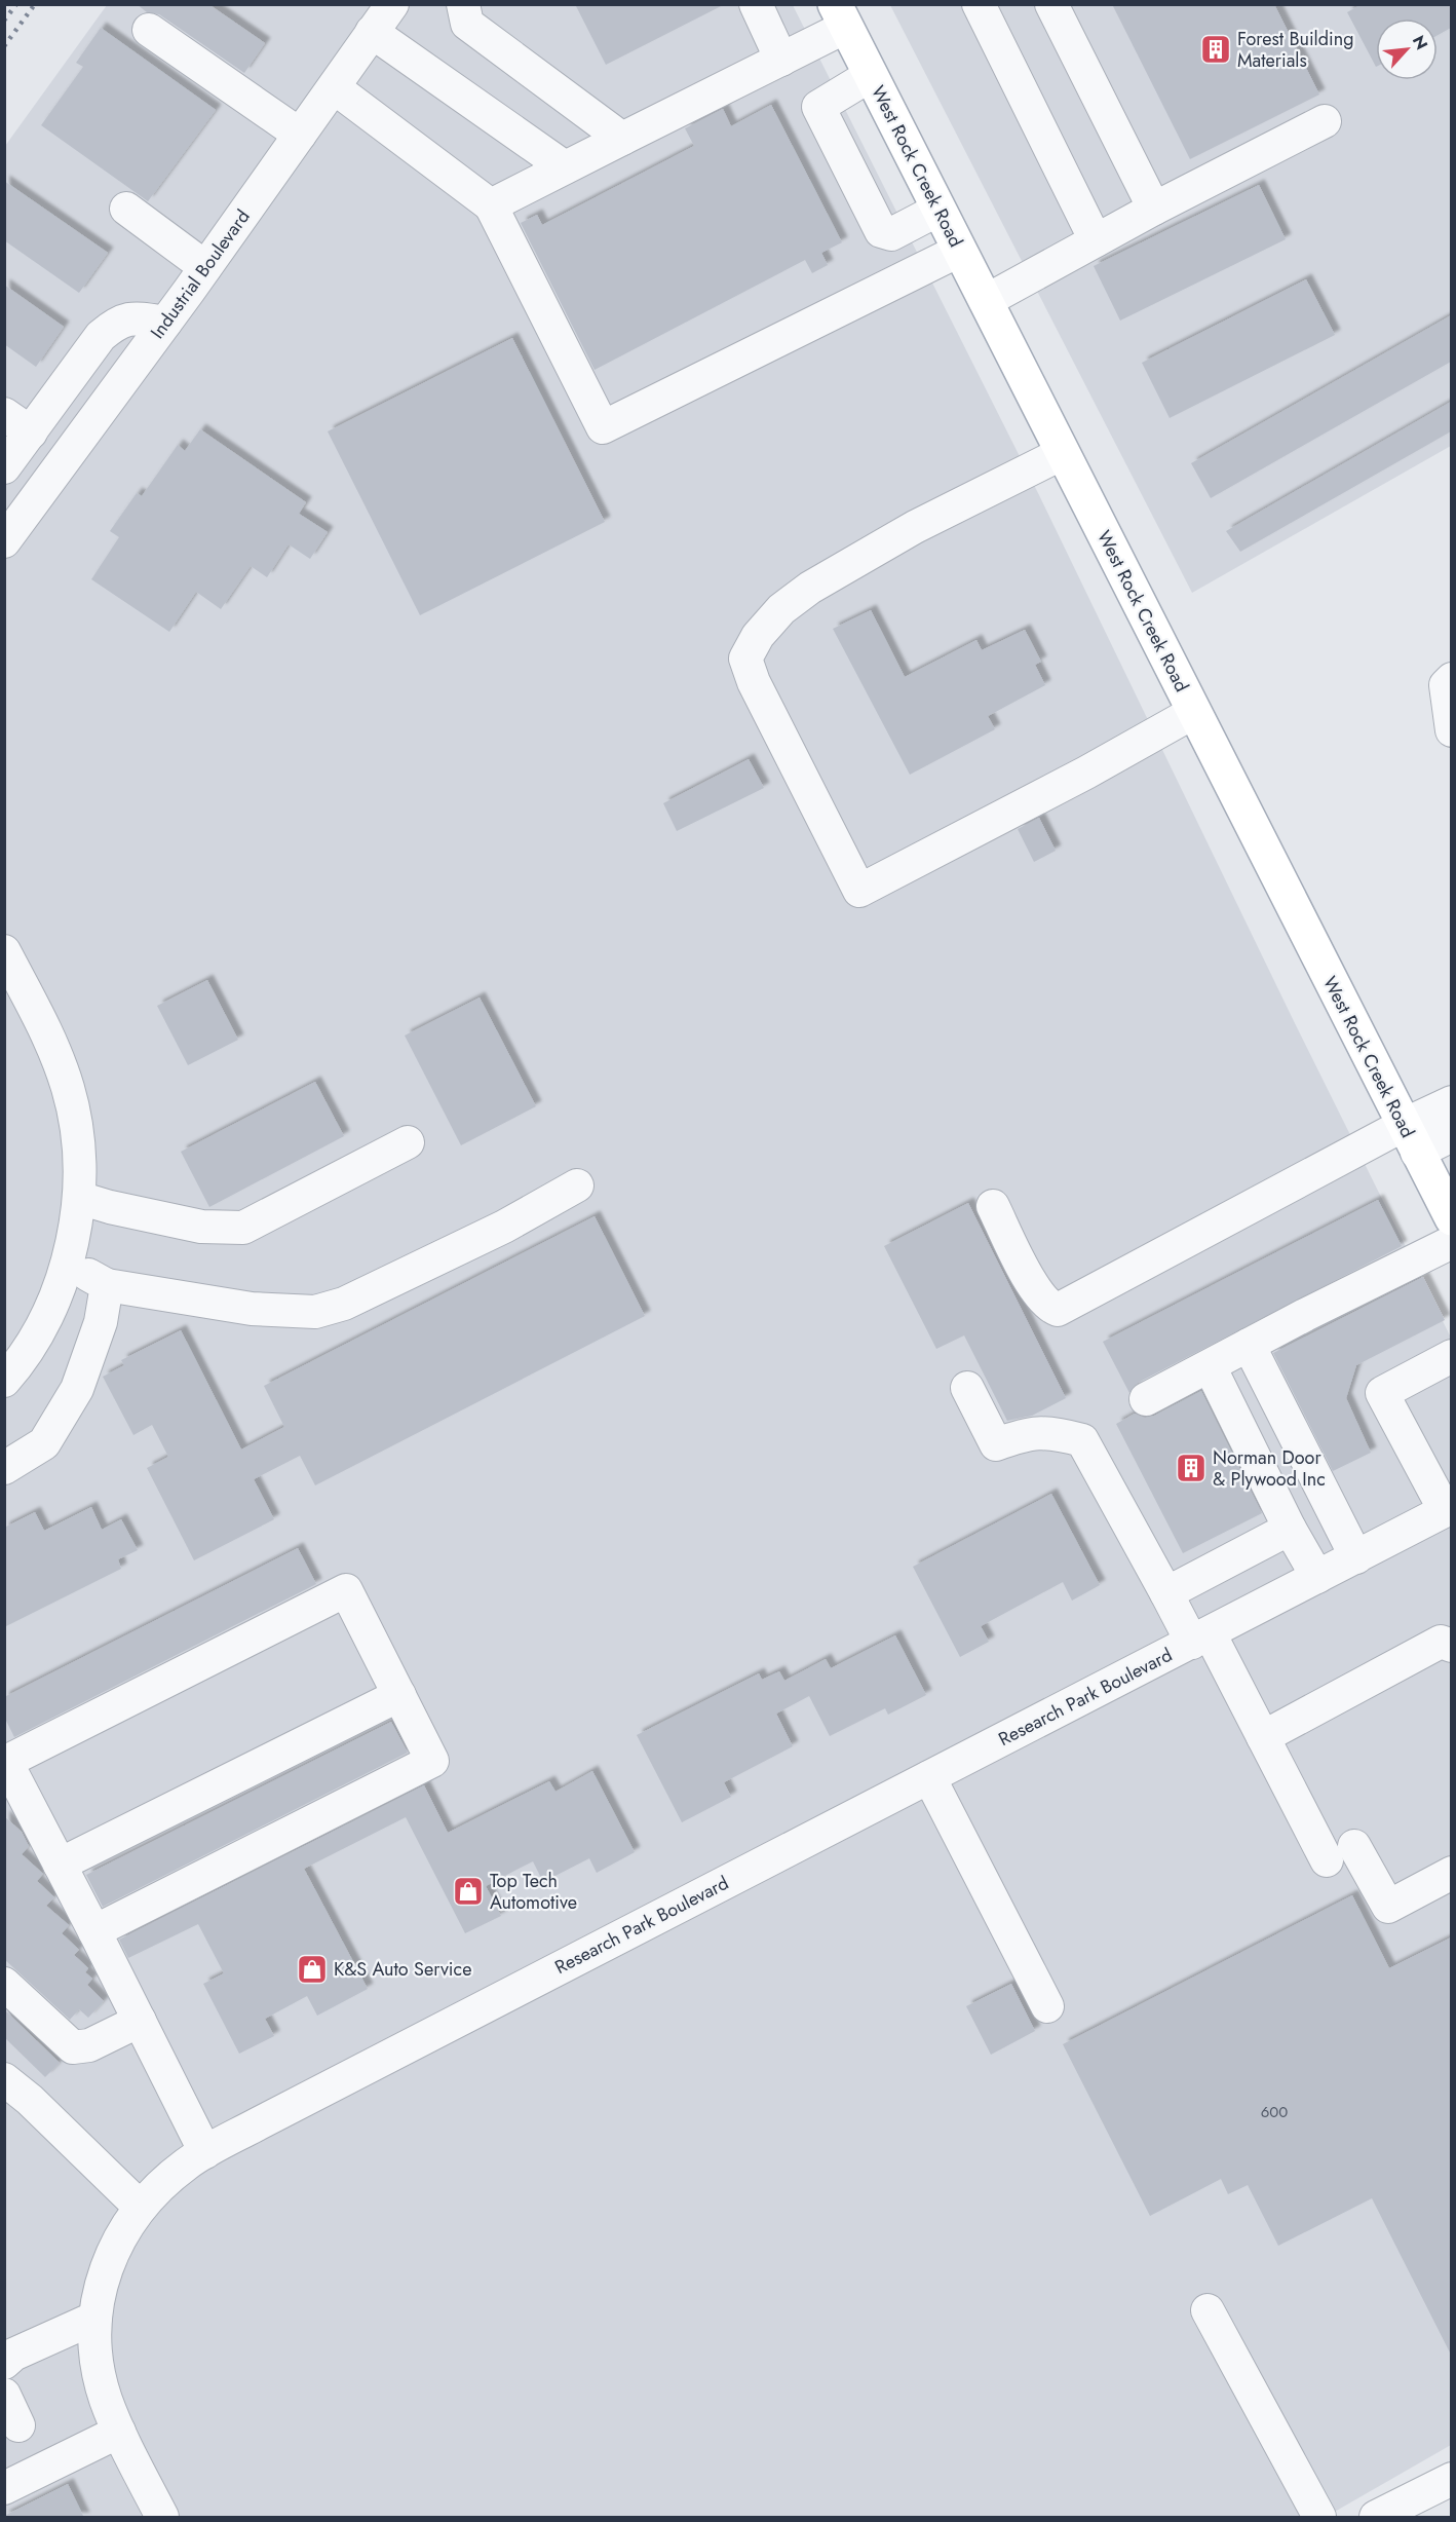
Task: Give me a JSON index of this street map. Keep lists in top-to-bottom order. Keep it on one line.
{"streets":{"main road":["West Rock Creek Road"],"street":["Industrial Boulevard","Research Park Boulevard"]},"places":{"building":["Forest Building Materials","Norman Door & Plywood Inc"],"shop":["Top Tech Automotive","K&S Auto Service"]},"house_numbers":["600"],"north":"top right"}
